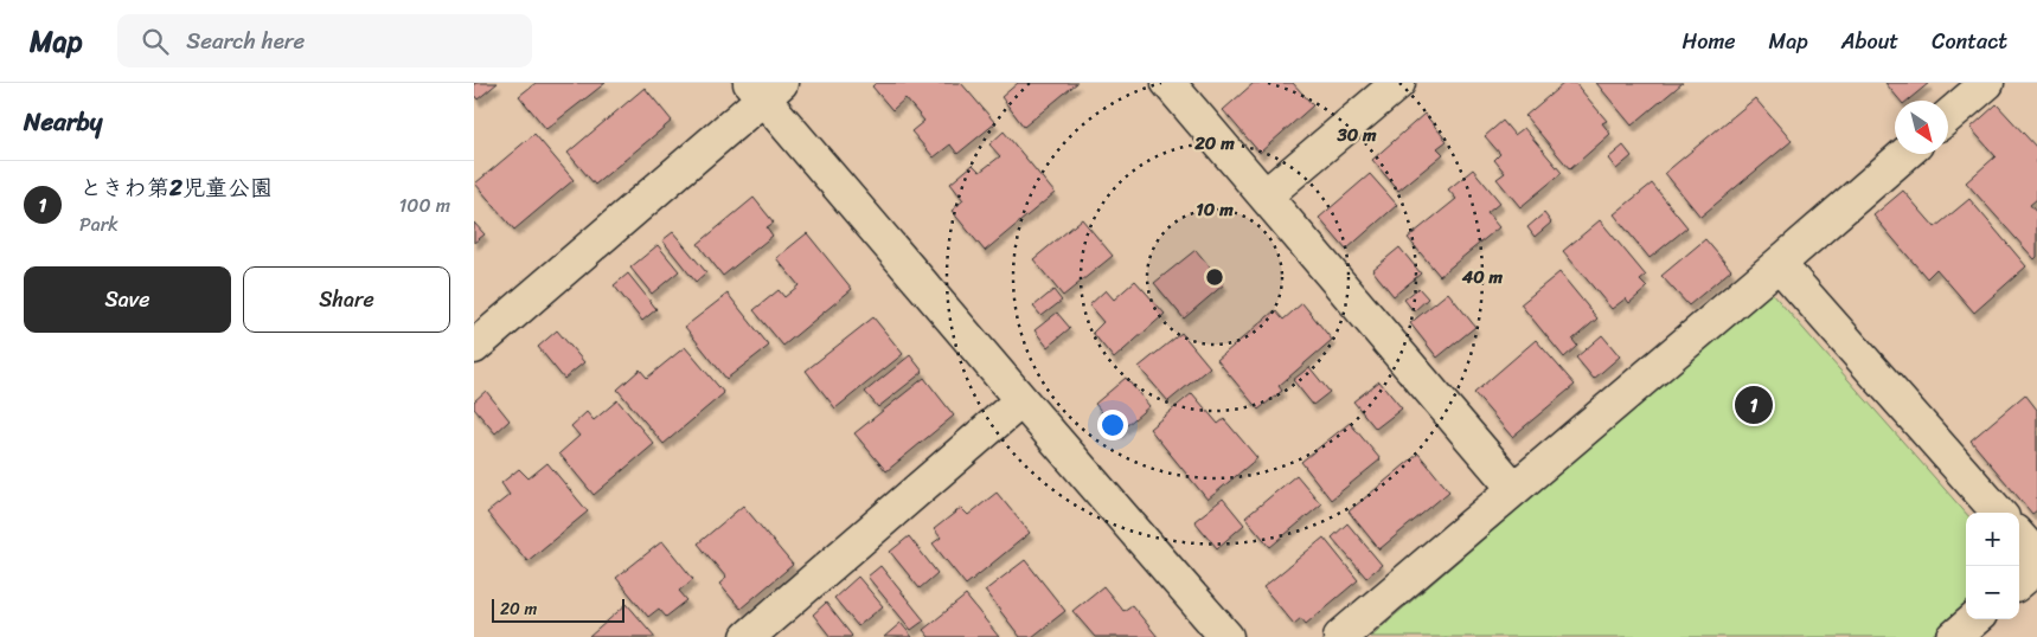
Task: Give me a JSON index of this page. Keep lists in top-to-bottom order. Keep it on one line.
{"scale_bar":"20 m","north":"bottom right","page":{"header":"Map","search":"Search here","nav":["Home","Map","About","Contact"],"heading":"Nearby","list":[{"mark":"1","name":"ときわ第2児童公園","note":"Park","value":"100 m"}],"buttons":["Save","Share"],"pins":"1","map_buttons":["+","−"],"scale":"20 m"},"rings":["30 m","20 m","10 m","40 m"]}
